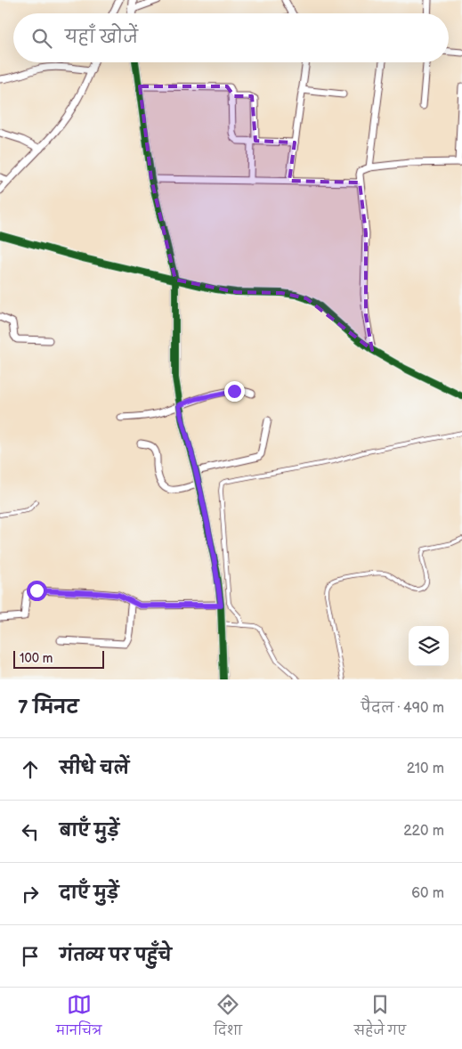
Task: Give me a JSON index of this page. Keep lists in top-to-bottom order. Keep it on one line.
{"scale_bar":"100 m","page":{"search":"यहाँ खोजें","scale":"100 m","heading":["7 मिनट","पैदल · 490 m"],"list":[["सीधे चलें","210 m"],["बाएँ मुड़ें","220 m"],["दाएँ मुड़ें","60 m"],"गंतव्य पर पहुँचे"],"nav":["मानचित्र","दिशा","सहेजे गए"]}}
